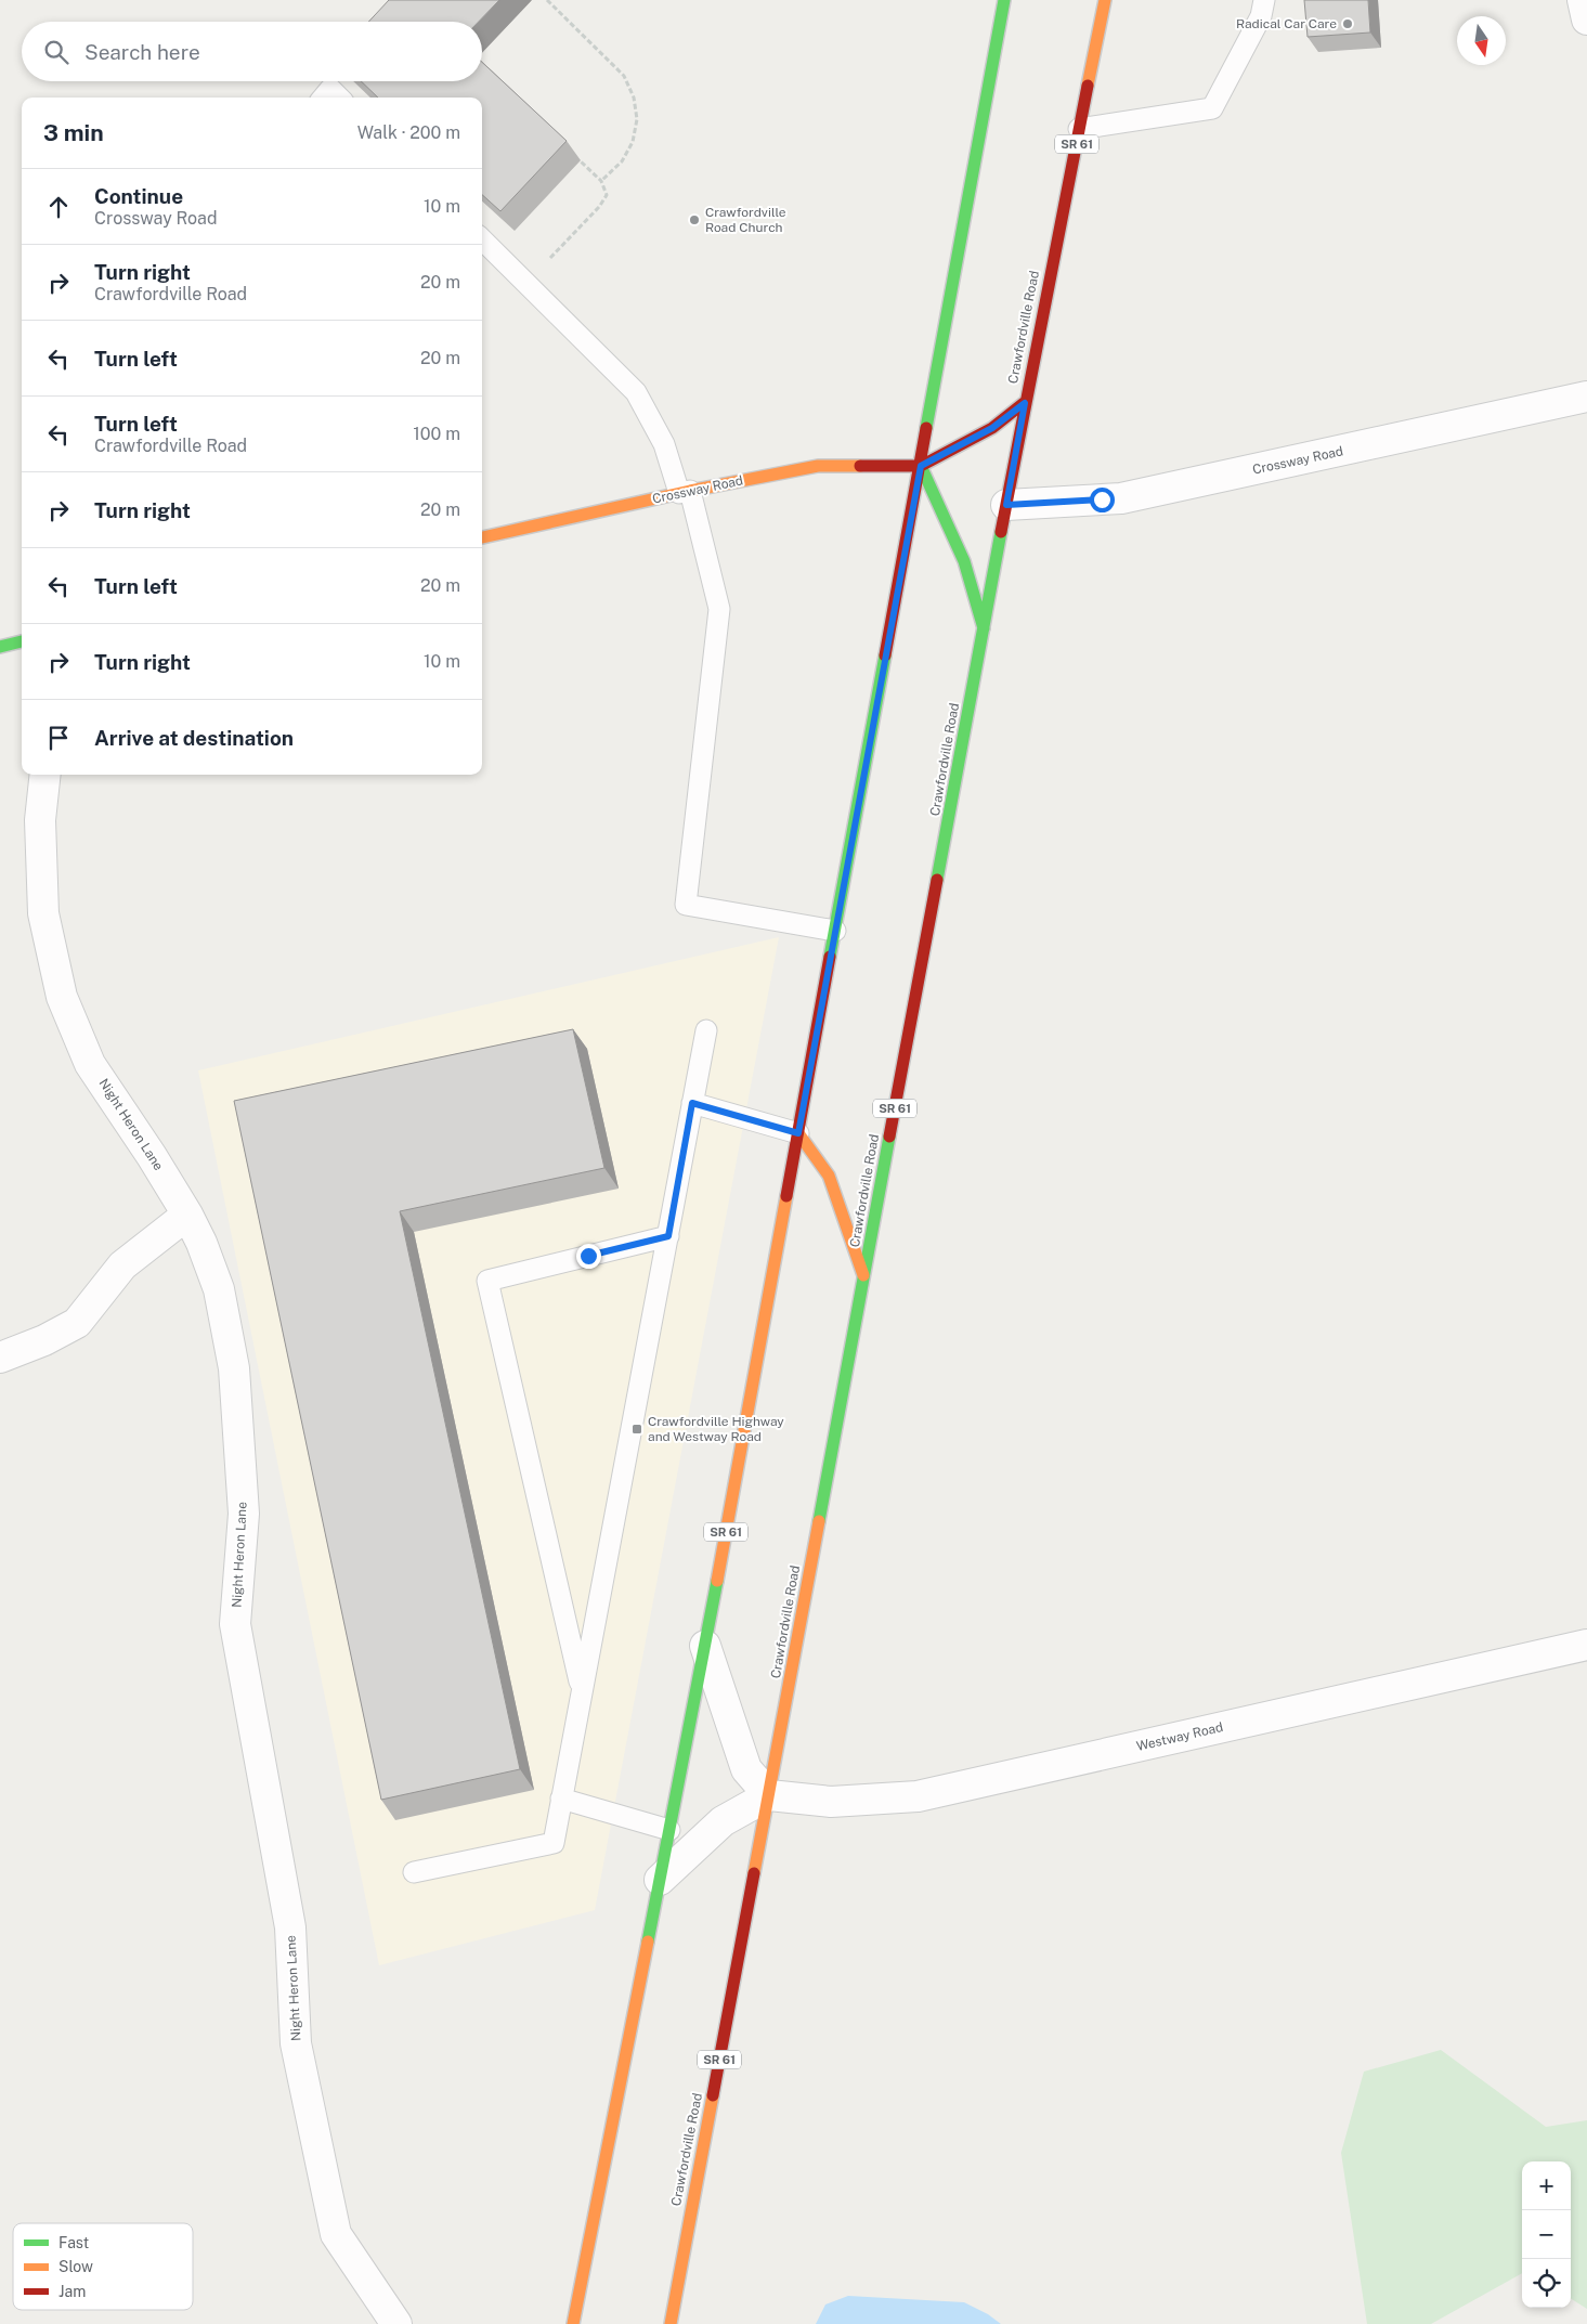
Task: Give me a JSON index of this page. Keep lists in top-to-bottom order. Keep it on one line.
{"streets":{"main road":["SR 61","Crawfordville Road","Crossway Road"],"street":["Night Heron Lane","Westway Road"]},"crossings":[["SR 61","Crossway Road"],["Crawfordville Road","Crossway Road"],["Crawfordville Road","Westway Road"]],"places":{"other":["Radical Car Care","Crawfordville Road Church"],"transit":["Crawfordville Highway and Westway Road"]},"legend":["Fast","Slow","Jam"],"north":"bottom","page":{"search":"Search here","heading":["3 min","Walk · 200 m"],"list":[["Continue","Crossway Road","10 m"],["Turn right","Crawfordville Road","20 m"],["Turn left","20 m"],["Turn left","Crawfordville Road","100 m"],["Turn right","20 m"],["Turn left","20 m"],["Turn right","10 m"],"Arrive at destination"],"map_buttons":["+","−"]}}
